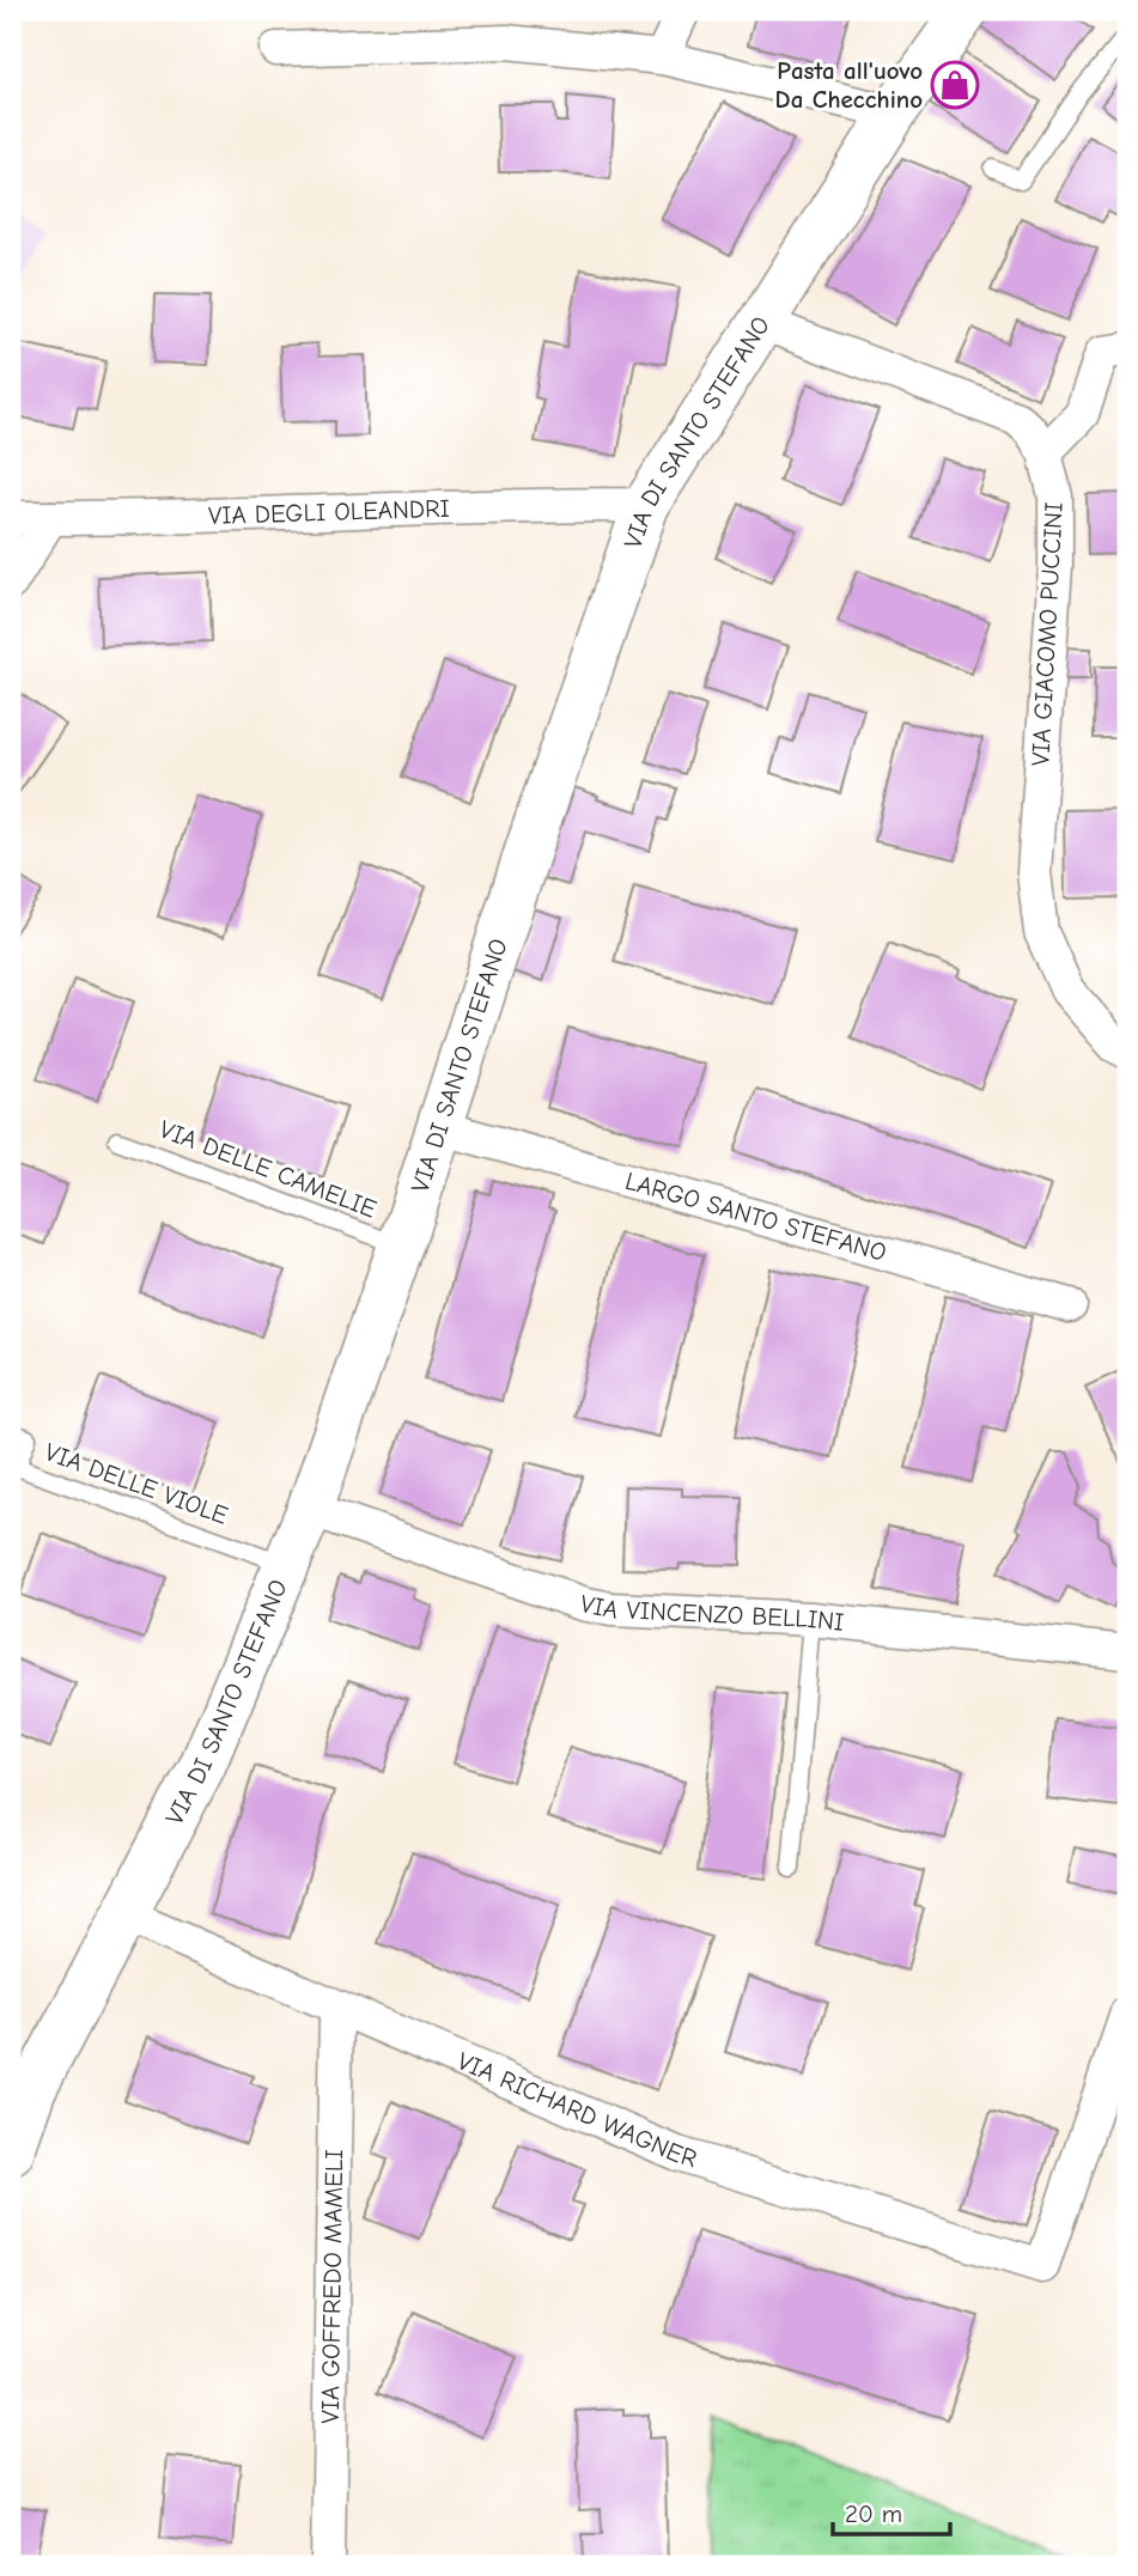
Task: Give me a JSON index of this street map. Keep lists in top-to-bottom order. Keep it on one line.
{"streets":{"street":["VIA DI SANTO STEFANO","VIA DEGLI OLEANDRI","VIA GIACOMO PUCCINI","LARGO SANTO STEFANO","VIA VINCENZO BELLINI","VIA RICHARD WAGNER","VIA GOFFREDO MAMELI"],"lane":["VIA DELLE CAMELIE","VIA DELLE VIOLE"]},"crossings":[["VIA DI SANTO STEFANO","VIA DEGLI OLEANDRI"],["VIA DI SANTO STEFANO","VIA GIACOMO PUCCINI"],["VIA DI SANTO STEFANO","VIA DELLE CAMELIE"],["VIA DI SANTO STEFANO","LARGO SANTO STEFANO"],["VIA DI SANTO STEFANO","VIA DELLE VIOLE"],["VIA DI SANTO STEFANO","VIA VINCENZO BELLINI"],["VIA DI SANTO STEFANO","VIA RICHARD WAGNER"],["VIA RICHARD WAGNER","VIA GOFFREDO MAMELI"]],"places":{"shop":["Pasta all'uovo Da Checchino"]},"scale_bar":"20 m"}
